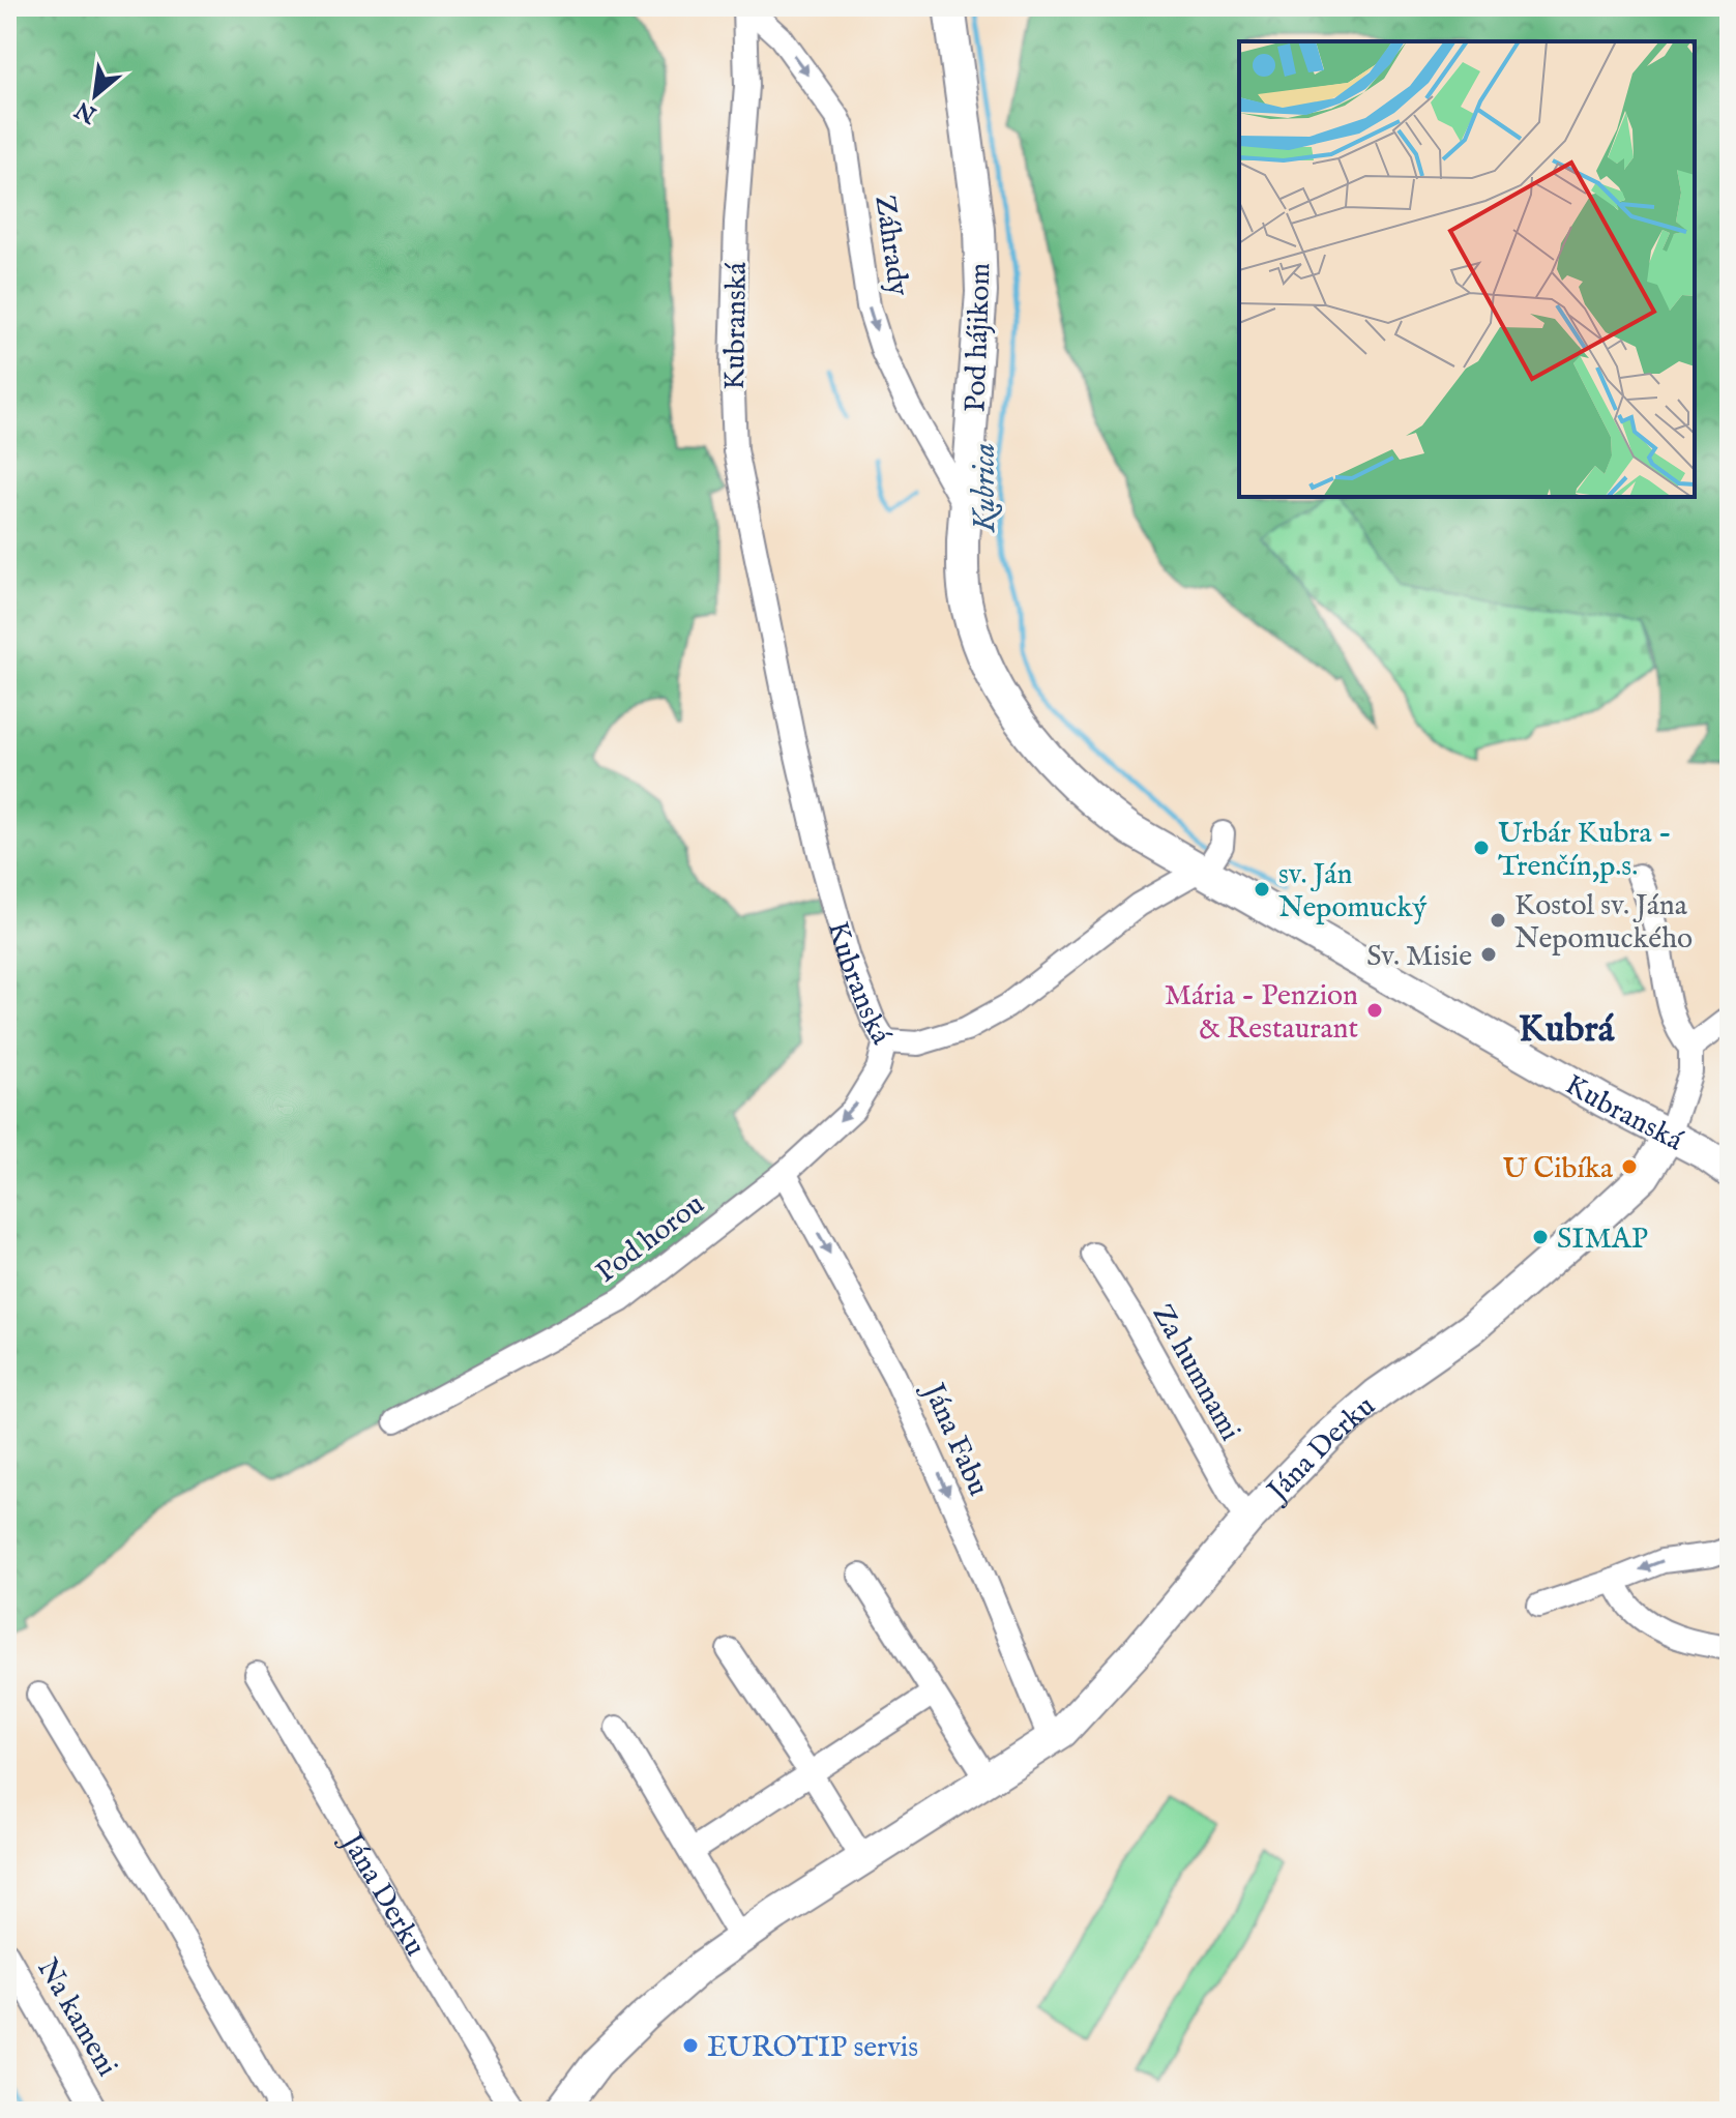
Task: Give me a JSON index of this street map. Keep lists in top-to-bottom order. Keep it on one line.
{"streets":{"street":["Záhrady","Kubranská","Pod hájikom","Pod horou","Za humnami","Jána Fabu","Jána Derku","Na kameni"]},"crossings":[["Záhrady","Kubranská"],["Záhrady","Pod hájikom"],["Kubranská","Pod hájikom"],["Kubranská","Pod horou"],["Kubranská","Jána Derku"],["Pod horou","Jána Fabu"],["Za humnami","Jána Derku"],["Jána Fabu","Jána Derku"]],"one_way":["Záhrady"],"districts":["Kubrá"],"water":["Kubrica"],"places":["Urbár Kubra - Trenčín,p.s.","sv. Ján Nepomucký","Kostol sv. Jána Nepomuckého","Sv. Misie","Mária - Penzion & Restaurant","U Cibíka","SIMAP","EUROTIP servis"],"north":"bottom left"}
